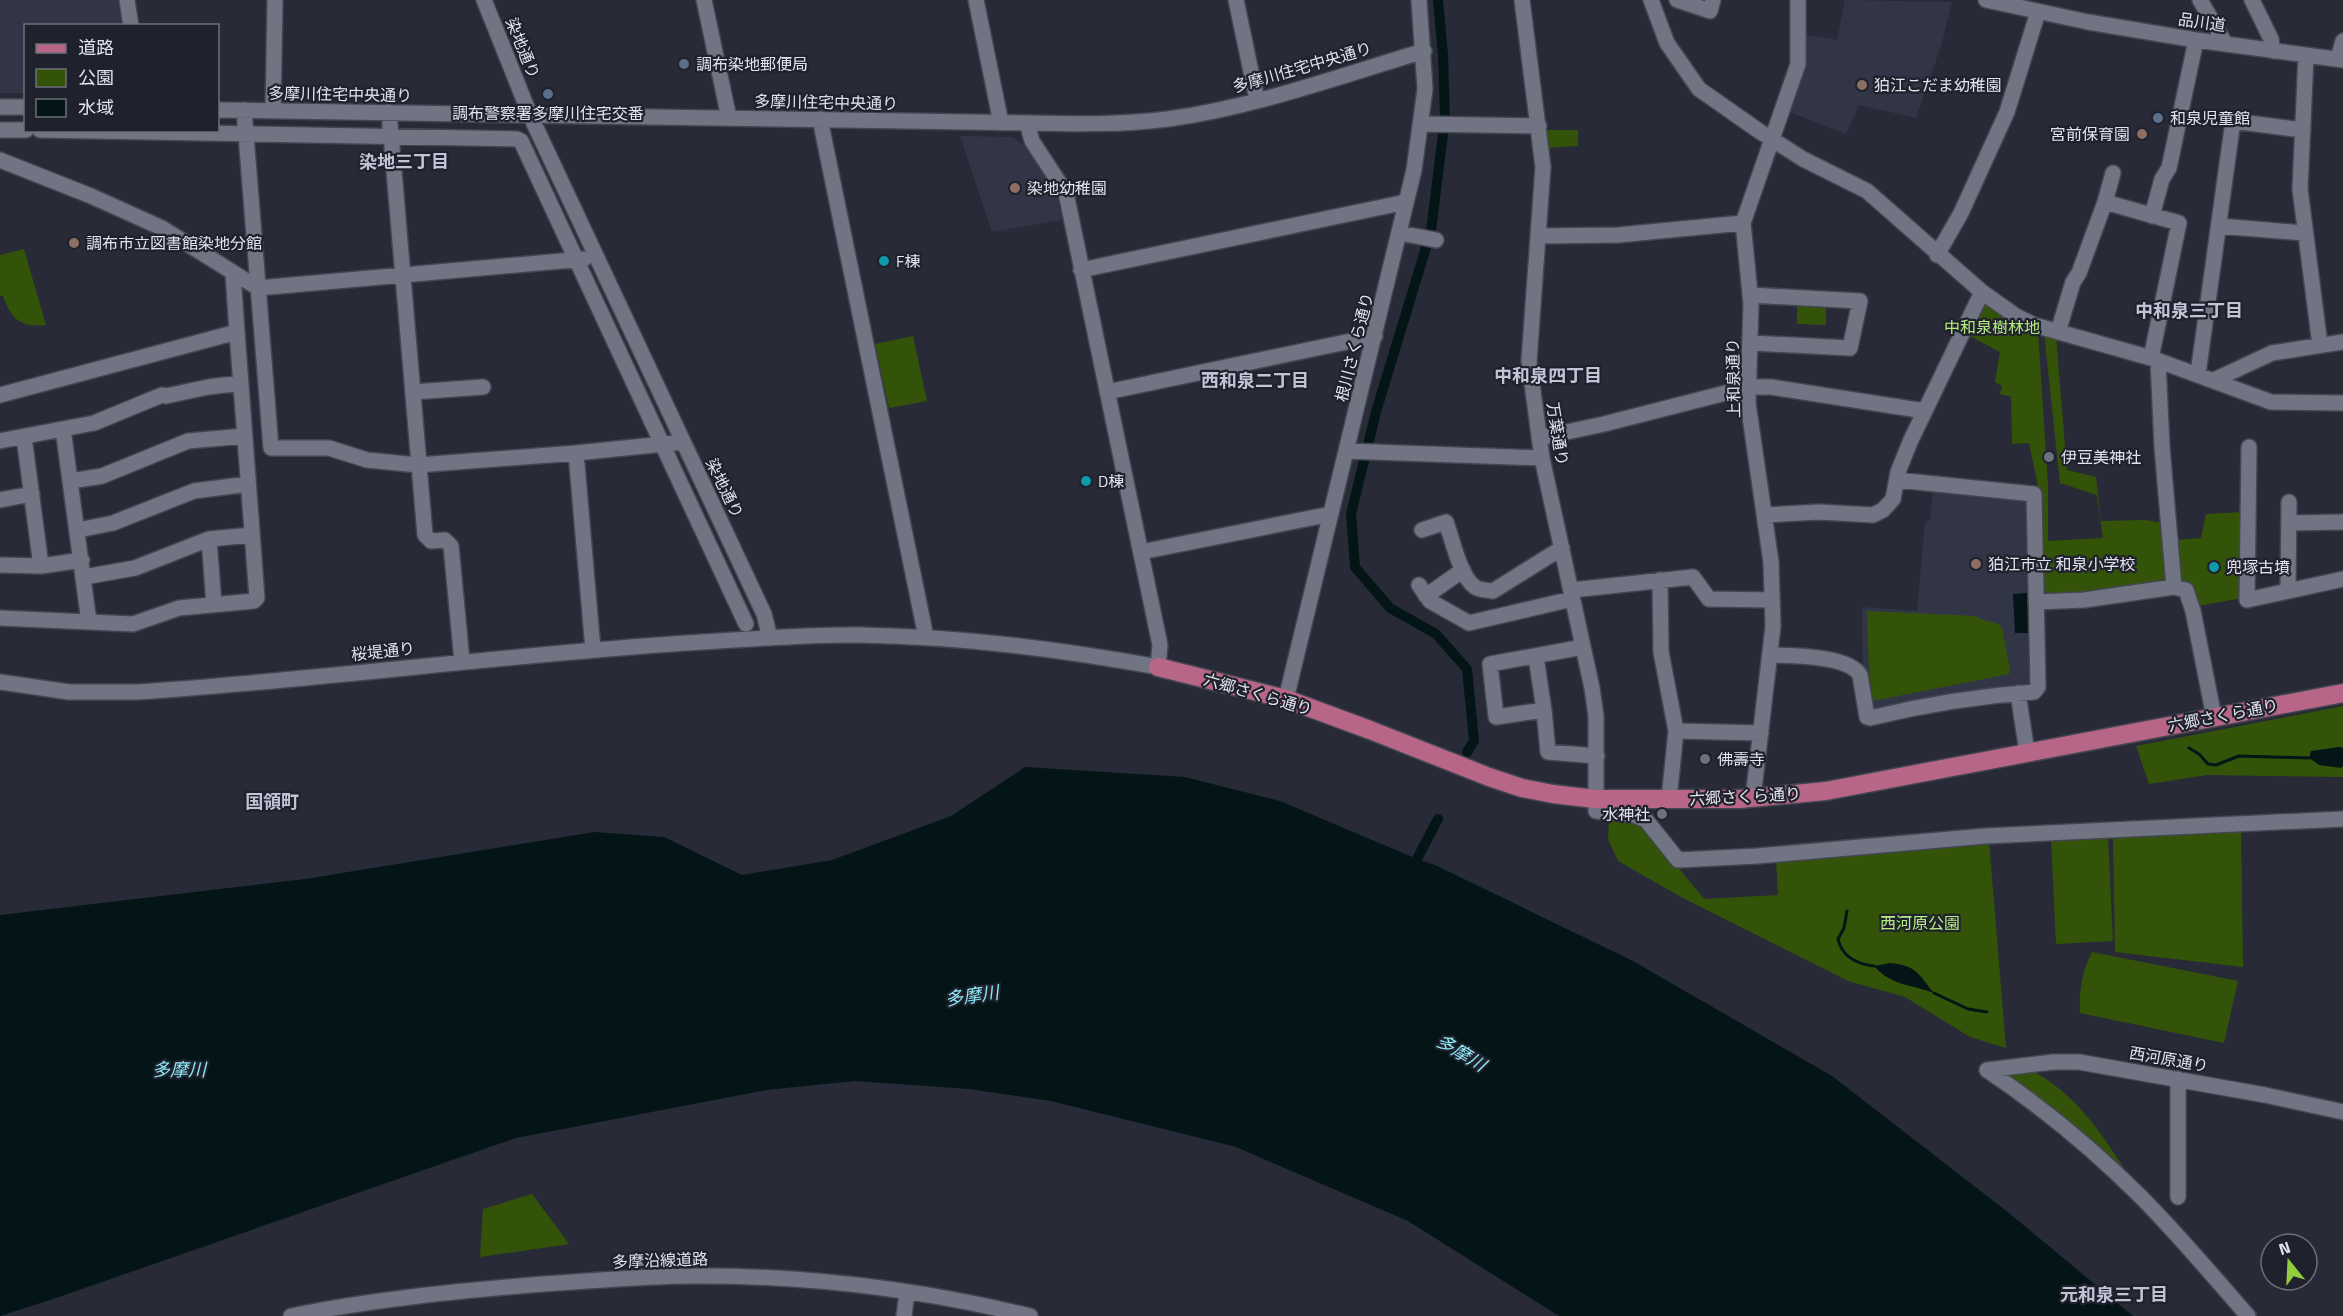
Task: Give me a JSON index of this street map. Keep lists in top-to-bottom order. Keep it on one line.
{"streets":{"main road":["六郷さくら通り"],"street":["品川道","染地通り","多摩川住宅中央通り","根川さくら通り","上和泉通り","万葉通り","桜堤通り","西河原通り","多摩沿線道路"]},"crossings":[["染地通り","多摩川住宅中央通り"],["染地通り","桜堤通り"],["多摩川住宅中央通り","根川さくら通り"],["根川さくら通り","六郷さくら通り"],["上和泉通り","六郷さくら通り"],["万葉通り","六郷さくら通り"]],"districts":["染地三丁目","中和泉三丁目","中和泉四丁目","西和泉二丁目","国領町","元和泉三丁目"],"water":["多摩川"],"parks":["中和泉樹林地","西河原公園"],"places":["調布染地郵便局","狛江こだま幼稚園","調布警察署多摩川住宅交番","和泉児童館","宮前保育園","染地幼稚園","調布市立図書館染地分館","F棟","伊豆美神社","D棟","狛江市立 和泉小学校","兜塚古墳","佛壽寺","水神社"],"legend":["道路","公園","水域"],"north":"top"}
